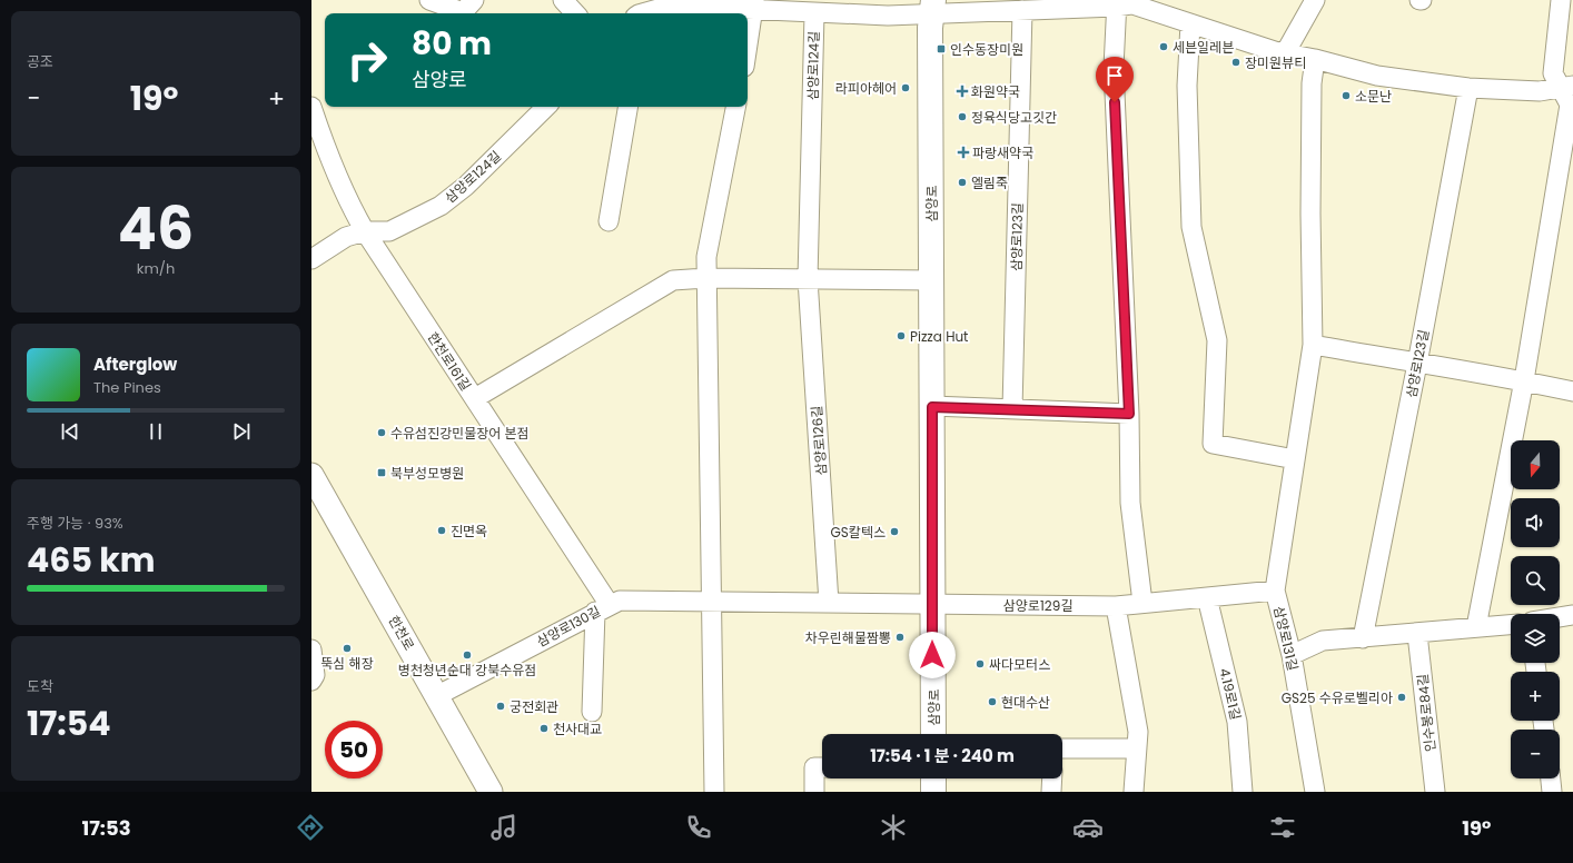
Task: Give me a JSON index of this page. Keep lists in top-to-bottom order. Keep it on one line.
{"streets":{"main road":["삼양로"],"street":["삼양로124길","삼양로123길","한천로161길","삼양로126길","삼양로129길","삼양로130길","한천로","삼양로131길","4.19로1길","인수봉로84길"]},"crossings":[["삼양로124길","삼양로"],["삼양로124길","한천로161길"],["삼양로124길","삼양로126길"],["삼양로","삼양로129길"],["삼양로","삼양로130길"],["한천로161길","삼양로130길"],["삼양로126길","삼양로130길"],["삼양로129길","삼양로130길"],["삼양로129길","삼양로131길"],["삼양로129길","4.19로1길"],["삼양로130길","한천로"]],"places":{"other":["세븐일레븐","장미원뷰티","라피아헤어","소문난","정육식당고깃간","엘림죽","Pizza Hut","수유섬진강민물장어 본점","진면옥","GS칼텍스","차우린해물짬뽕","뚝심 해장","병천청년순대 강북수유점","싸다모터스","GS25 수유로벨리아","현대수산","궁전회관","천사대교"],"transit":["인수동장미원","북부성모병원"],"health":["화원약국","파랑새약국"]},"north":"bottom","page":{"tile":["공조",["46","km/h"],["주행 가능 · 93%","465 km"],["도착","17:54"]],"turn":["80 m","삼양로"],"heat":["−","19°","+"],"song":["Afterglow","The Pines"],"map_buttons":["+","−"],"limit":"50","trip":"17:54 · 1 분 · 240 m","tabs":["17:53","19°"]}}
